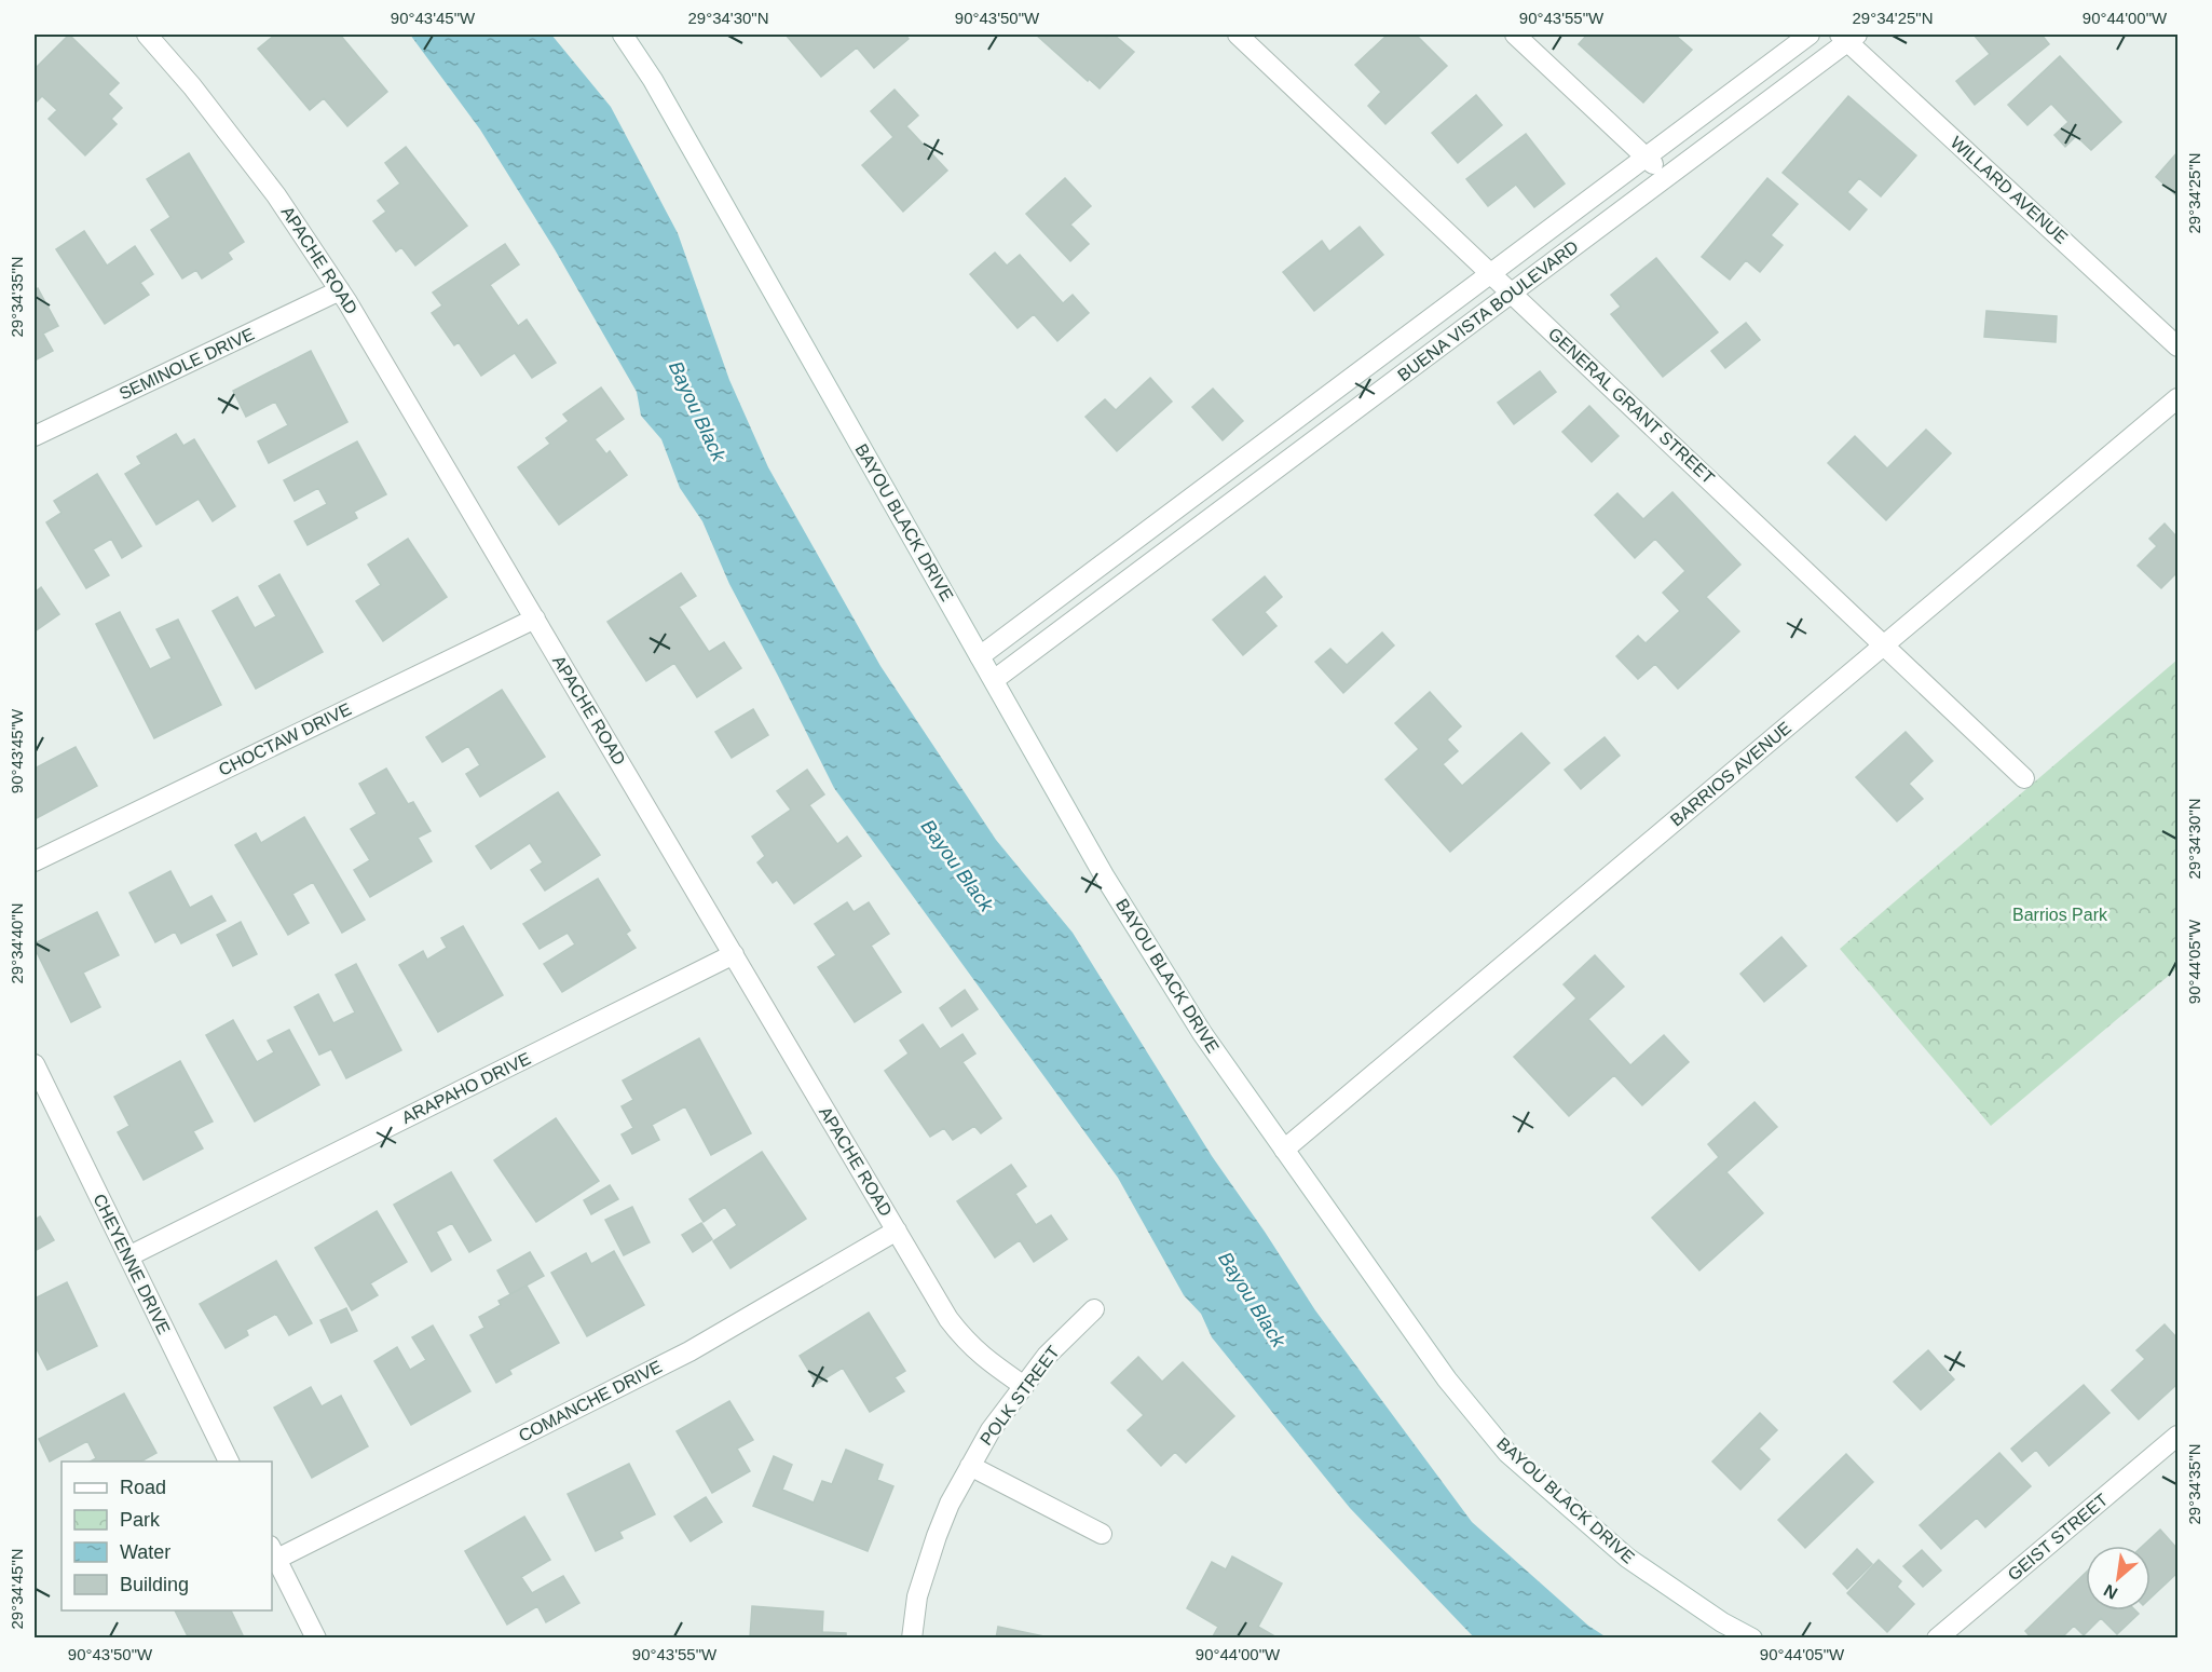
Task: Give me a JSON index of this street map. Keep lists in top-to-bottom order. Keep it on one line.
{"streets":{"street":["WILLARD AVENUE","APACHE ROAD","BUENA VISTA BOULEVARD","SEMINOLE DRIVE","GENERAL GRANT STREET","BAYOU BLACK DRIVE","CHOCTAW DRIVE","BARRIOS AVENUE","ARAPAHO DRIVE","CHEYENNE DRIVE","POLK STREET","COMANCHE DRIVE","GEIST STREET"]},"crossings":[["WILLARD AVENUE","BUENA VISTA BOULEVARD"],["APACHE ROAD","SEMINOLE DRIVE"],["APACHE ROAD","CHOCTAW DRIVE"],["APACHE ROAD","ARAPAHO DRIVE"],["APACHE ROAD","POLK STREET"],["APACHE ROAD","COMANCHE DRIVE"],["BUENA VISTA BOULEVARD","GENERAL GRANT STREET"],["BUENA VISTA BOULEVARD","BAYOU BLACK DRIVE"],["GENERAL GRANT STREET","BARRIOS AVENUE"],["BAYOU BLACK DRIVE","BARRIOS AVENUE"],["ARAPAHO DRIVE","CHEYENNE DRIVE"]],"water":["Bayou Black"],"parks":["Barrios Park"],"legend":["Road","Park","Water","Building"],"north":"bottom left","coordinates":["90°43'45\"W","29°34'30\"N","90°43'50\"W","90°43'55\"W","29°34'25\"N","90°44'00\"W","29°34'35\"N","29°34'40\"N","90°44'05\"W","29°34'45\"N"]}
